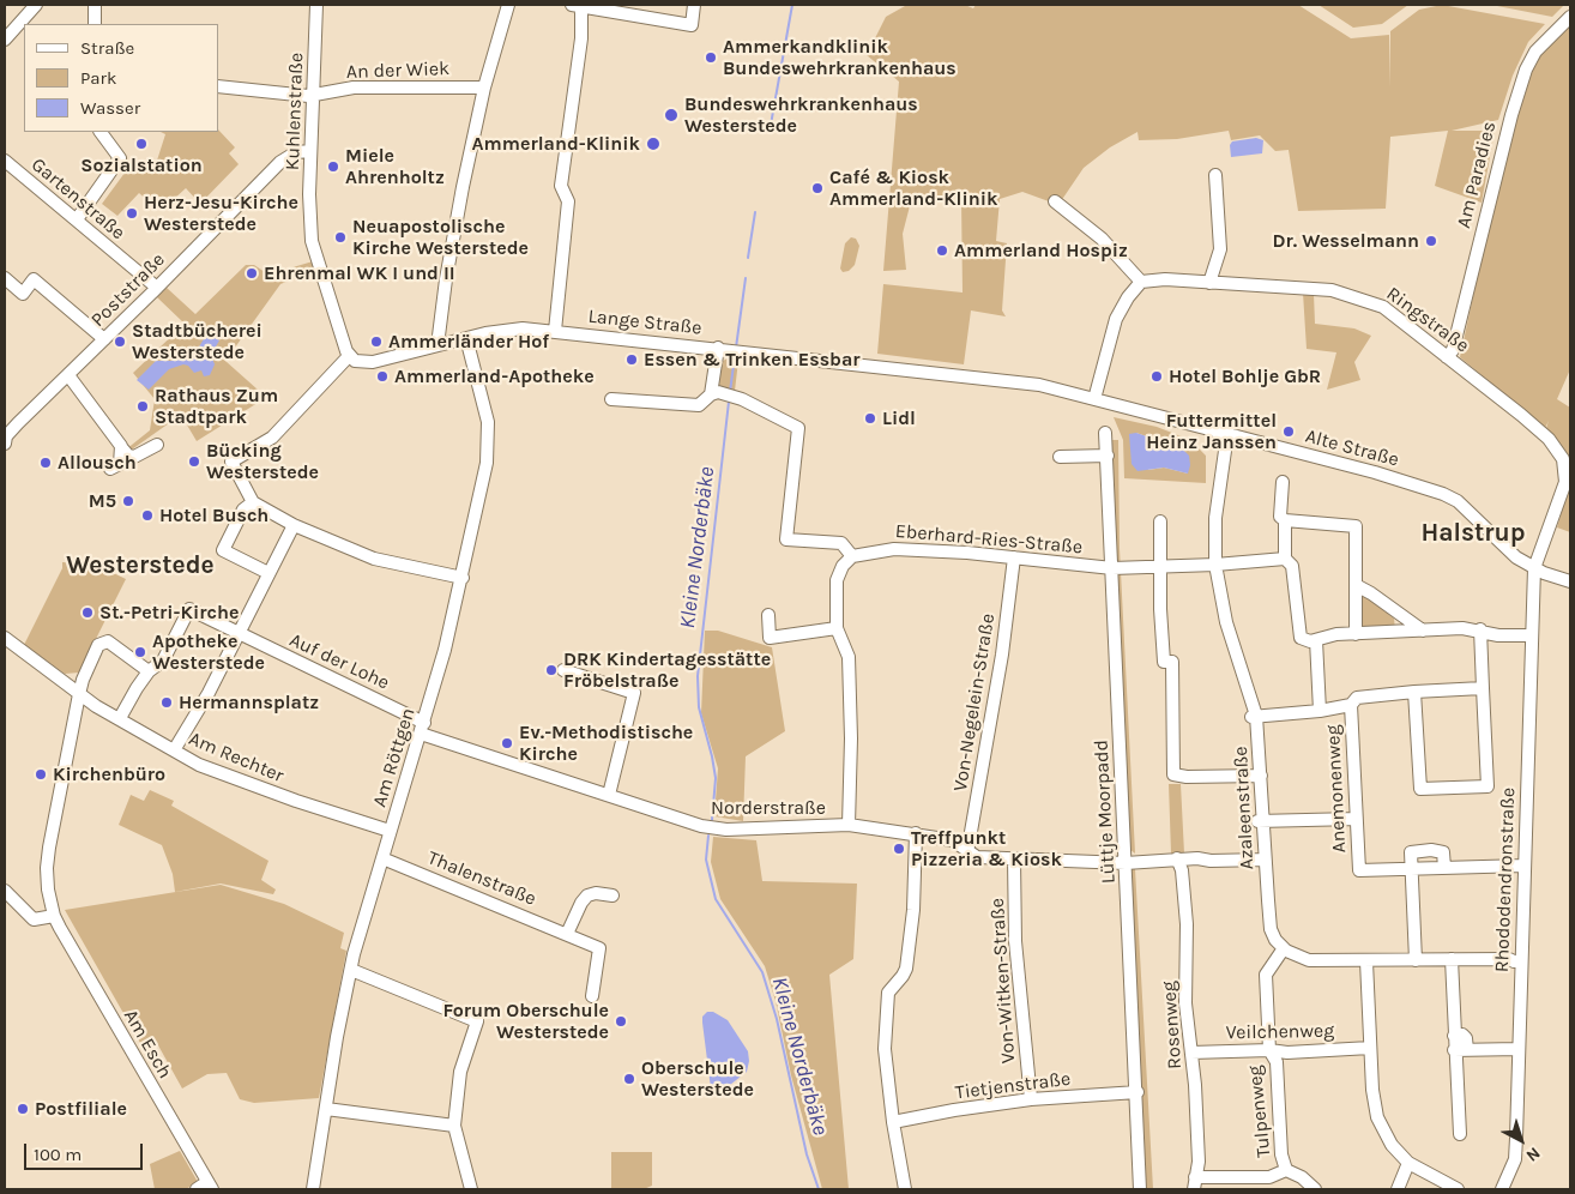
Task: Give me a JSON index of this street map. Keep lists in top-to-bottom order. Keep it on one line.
{"streets":{"street":["An der Wiek","Kuhlenstraße","Am Paradies","Gartenstraße","Poststraße","Ringstraße","Lange Straße","Alte Straße","Eberhard-Ries-Straße","Auf der Lohe","Von-Negelein-Straße","Am Rechter","Am Röttgen","Anemonenweg","Norderstraße","Azaleenstraße","Lüttje Moorpadd","Thalenstraße","Rhododendronstraße","Von-Witken-Straße","Rosenweg","Veilchenweg","Am Esch","Tietjenstraße","Tulpenweg"]},"crossings":[["An der Wiek","Kuhlenstraße"],["Kuhlenstraße","Poststraße"],["Kuhlenstraße","Lange Straße"],["Am Paradies","Ringstraße"],["Gartenstraße","Poststraße"],["Ringstraße","Alte Straße"],["Ringstraße","Rhododendronstraße"],["Lange Straße","Alte Straße"],["Lange Straße","Am Röttgen"],["Alte Straße","Azaleenstraße"],["Alte Straße","Rhododendronstraße"],["Eberhard-Ries-Straße","Von-Negelein-Straße"],["Eberhard-Ries-Straße","Azaleenstraße"],["Eberhard-Ries-Straße","Lüttje Moorpadd"],["Auf der Lohe","Am Röttgen"],["Auf der Lohe","Norderstraße"],["Von-Negelein-Straße","Norderstraße"],["Am Rechter","Am Röttgen"],["Am Röttgen","Norderstraße"],["Am Röttgen","Thalenstraße"],["Norderstraße","Azaleenstraße"],["Norderstraße","Lüttje Moorpadd"],["Norderstraße","Von-Witken-Straße"],["Norderstraße","Rosenweg"],["Azaleenstraße","Tulpenweg"],["Lüttje Moorpadd","Tietjenstraße"],["Von-Witken-Straße","Tietjenstraße"],["Rosenweg","Veilchenweg"],["Veilchenweg","Tulpenweg"]],"districts":["Halstrup","Westerstede"],"water":["Kleine Norderbäke"],"places":["Ammerkandklinik Bundeswehrkrankenhaus","Bundeswehrkrankenhaus Westerstede","Sozialstation","Ammerland-Klinik","Miele Ahrenholtz","Café & Kiosk Ammerland-Klinik","Herz-Jesu-Kirche Westerstede","Neuapostolische Kirche Westerstede","Dr. Wesselmann","Ammerland Hospiz","Ehrenmal WK I und II","Stadtbücherei Westerstede","Ammerländer Hof","Essen & Trinken Essbar","Ammerland-Apotheke","Hotel Bohlje GbR","Rathaus Zum Stadtpark","Lidl","Futtermittel Heinz Janssen","Bücking Westerstede","Allousch","M5","Hotel Busch","St.-Petri-Kirche","Apotheke Westerstede","DRK Kindertagesstätte Fröbelstraße","Hermannsplatz","Ev.-Methodistische Kirche","Kirchenbüro","Treffpunkt Pizzeria & Kiosk","Forum Oberschule Westerstede","Oberschule Westerstede","Postfiliale"],"legend":["Straße","Park","Wasser"],"scale_bar":"100 m","north":"bottom right"}
